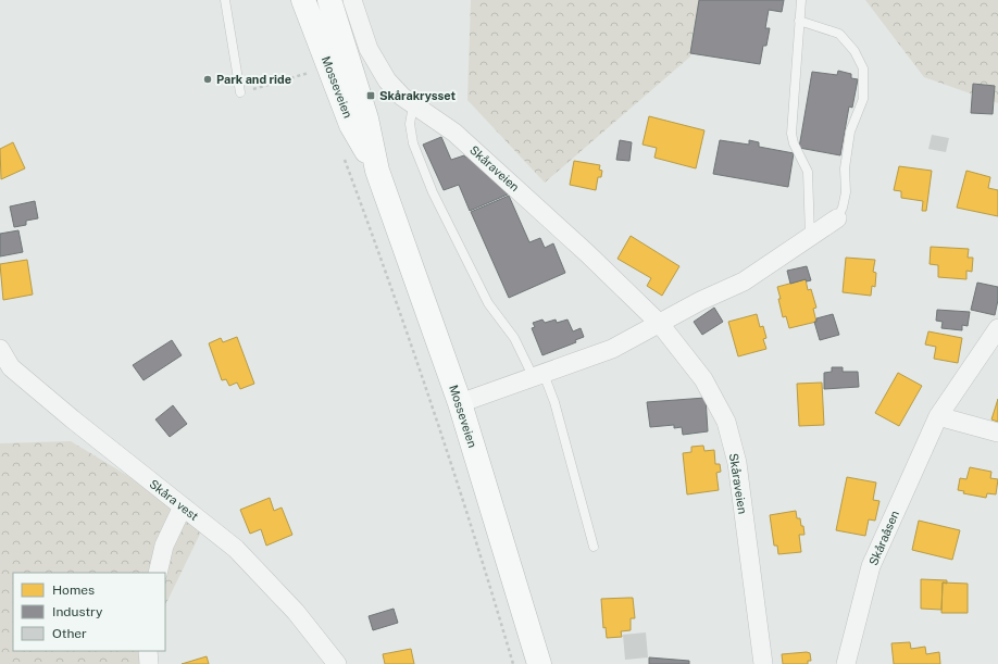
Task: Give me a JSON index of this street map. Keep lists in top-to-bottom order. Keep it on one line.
{"streets":{"highway":["Mosseveien"],"street":["Skåraveien","Skåra vest","Skåraåsen"]},"places":{"other":["Park and ride"],"transit":["Skårakrysset"]},"legend":["Homes","Industry","Other"]}
